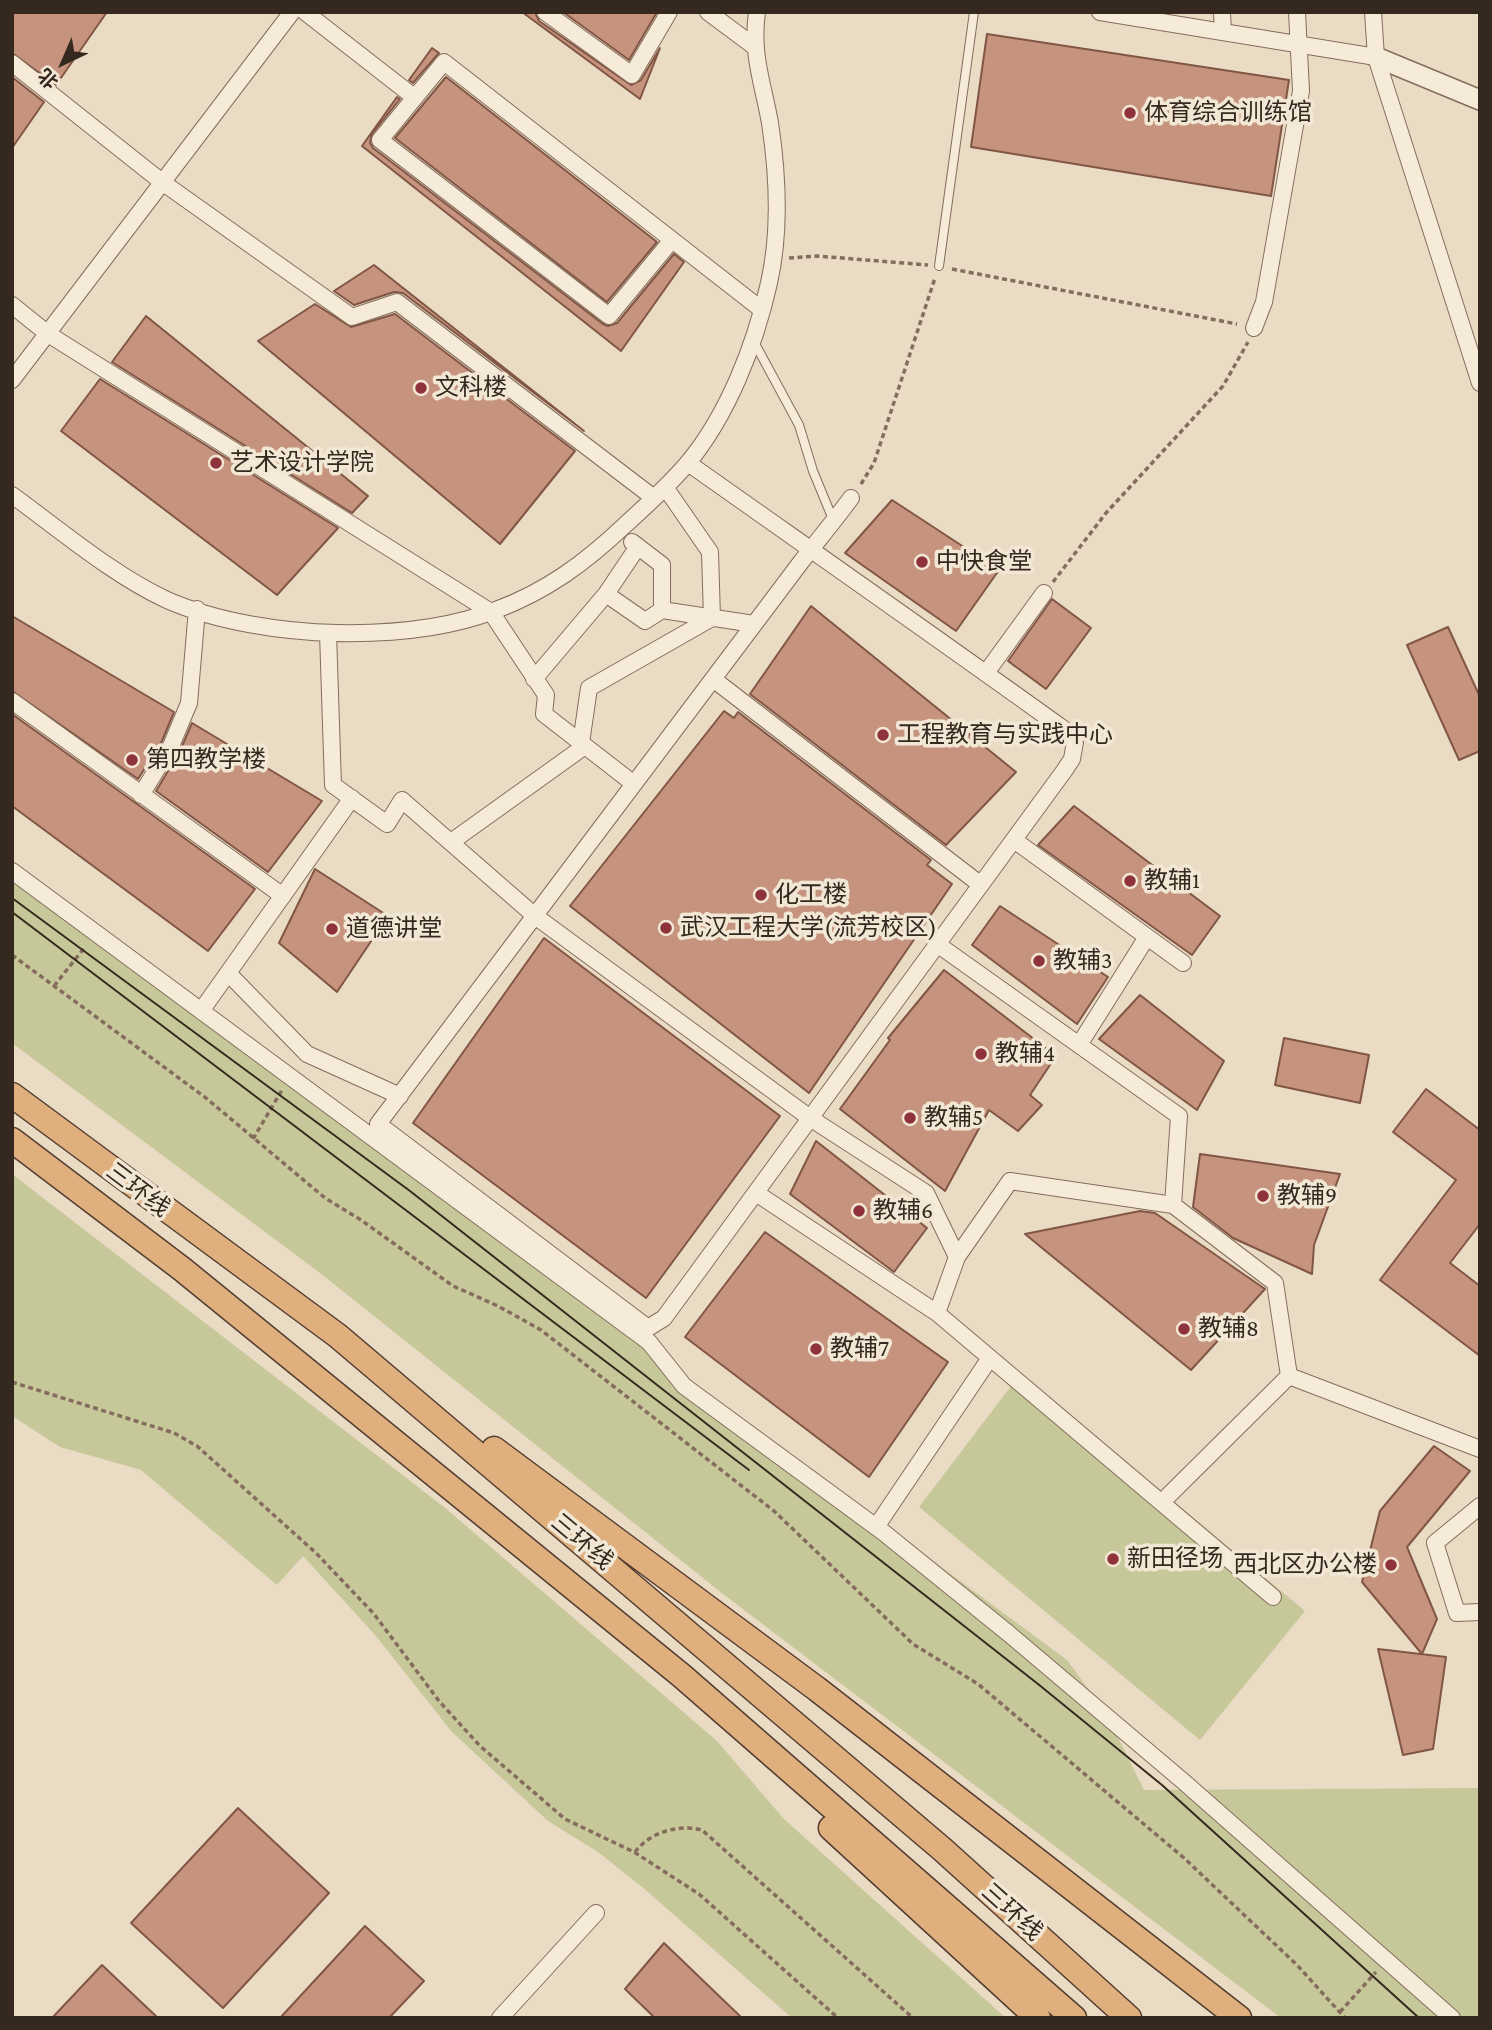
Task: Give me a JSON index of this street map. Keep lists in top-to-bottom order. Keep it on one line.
{"streets":{"highway":["三环线"]},"places":["体育综合训练馆","文科楼","艺术设计学院","中快食堂","工程教育与实践中心","第四教学楼","教辅1","化工楼","武汉工程大学(流芳校区)","道德讲堂","教辅3","教辅4","教辅5","教辅9","教辅6","教辅8","教辅7","新田径场","西北区办公楼"],"north":"bottom left"}
